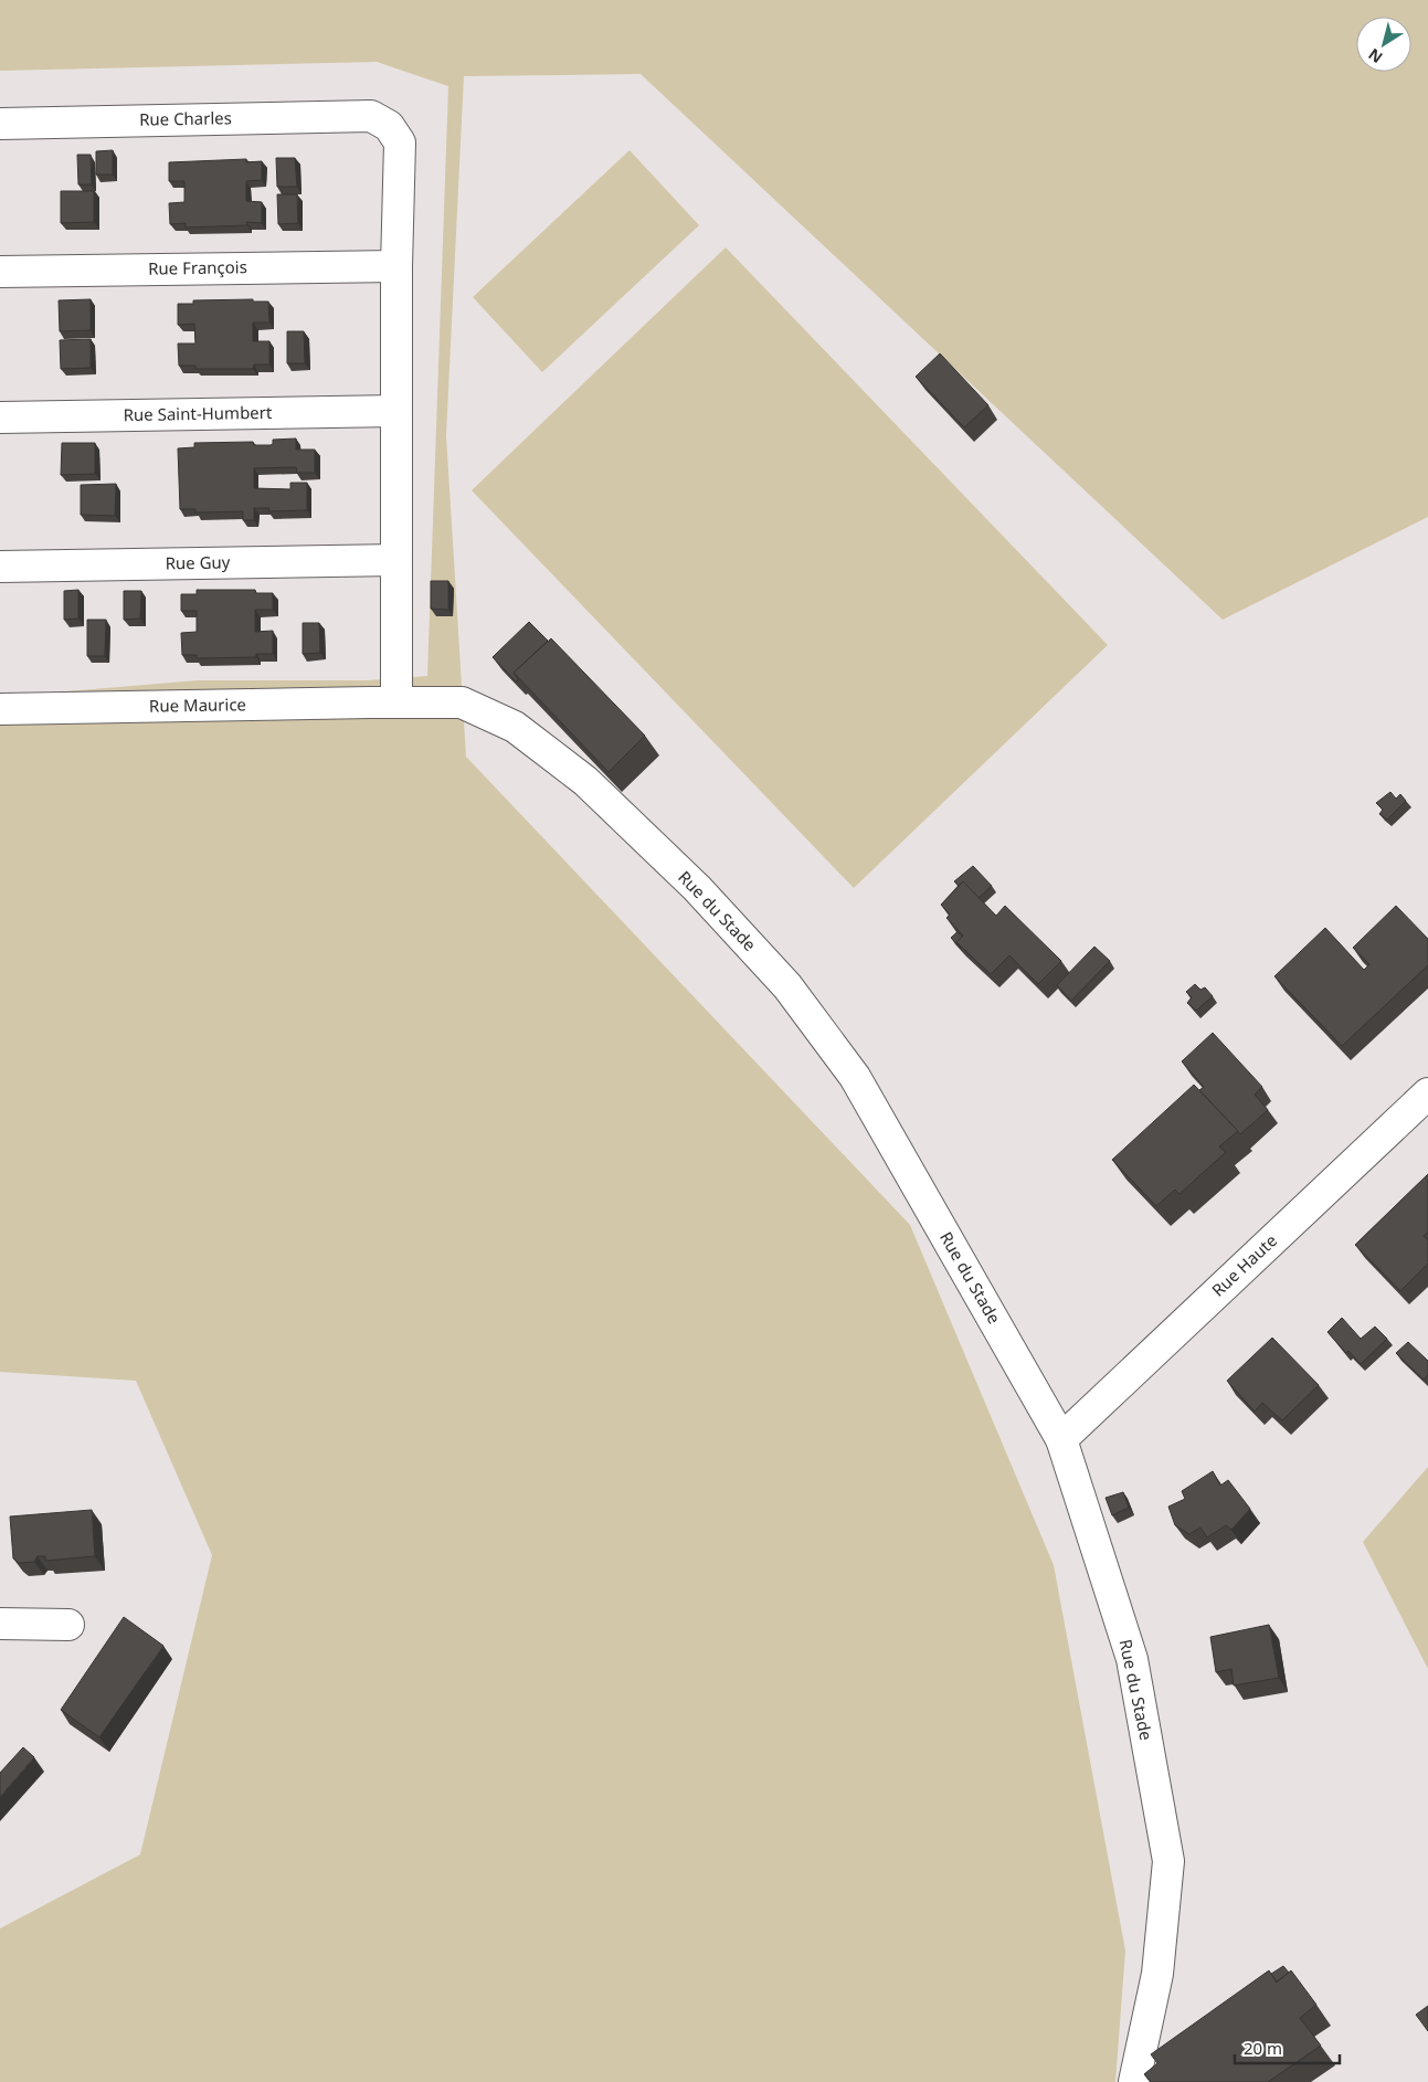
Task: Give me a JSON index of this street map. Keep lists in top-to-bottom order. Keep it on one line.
{"streets":{"street":["Rue Charles","Rue François","Rue Saint-Humbert","Rue Guy","Rue Maurice","Rue du Stade","Rue Haute"]},"crossings":[["Rue Charles","Rue François"],["Rue Maurice","Rue du Stade"],["Rue du Stade","Rue Haute"]],"scale_bar":"20 m","north":"bottom left"}
